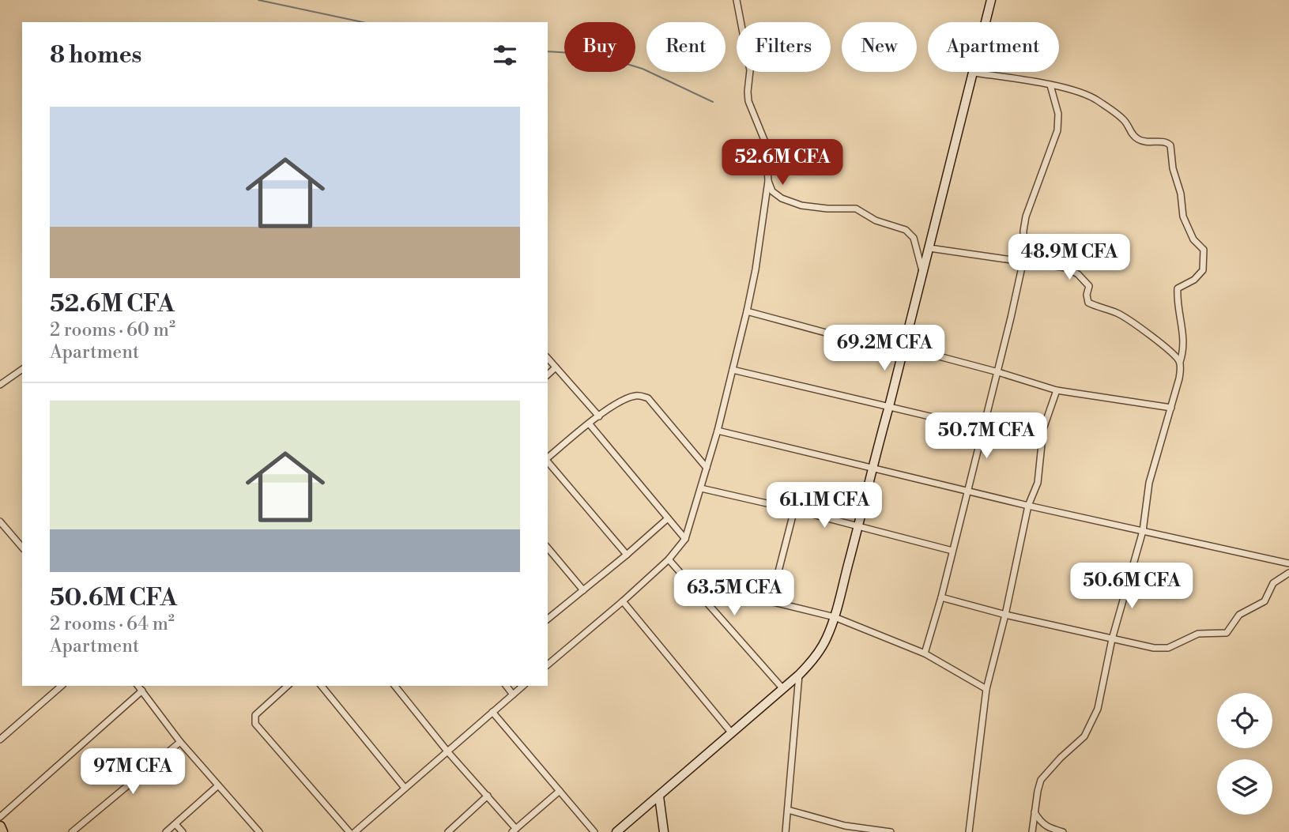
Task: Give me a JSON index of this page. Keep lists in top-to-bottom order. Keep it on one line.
{"page":{"chip":["Buy","Rent","Filters","New","Apartment"],"heading":"8 homes","list":[{"name":"52.6M CFA","note":"2 rooms · 60 m² · Apartment"},{"name":"50.6M CFA","note":"2 rooms · 64 m² · Apartment"}],"price":["52.6M CFA","48.9M CFA","69.2M CFA","50.7M CFA","61.1M CFA","50.6M CFA","63.5M CFA","97M CFA"]}}
